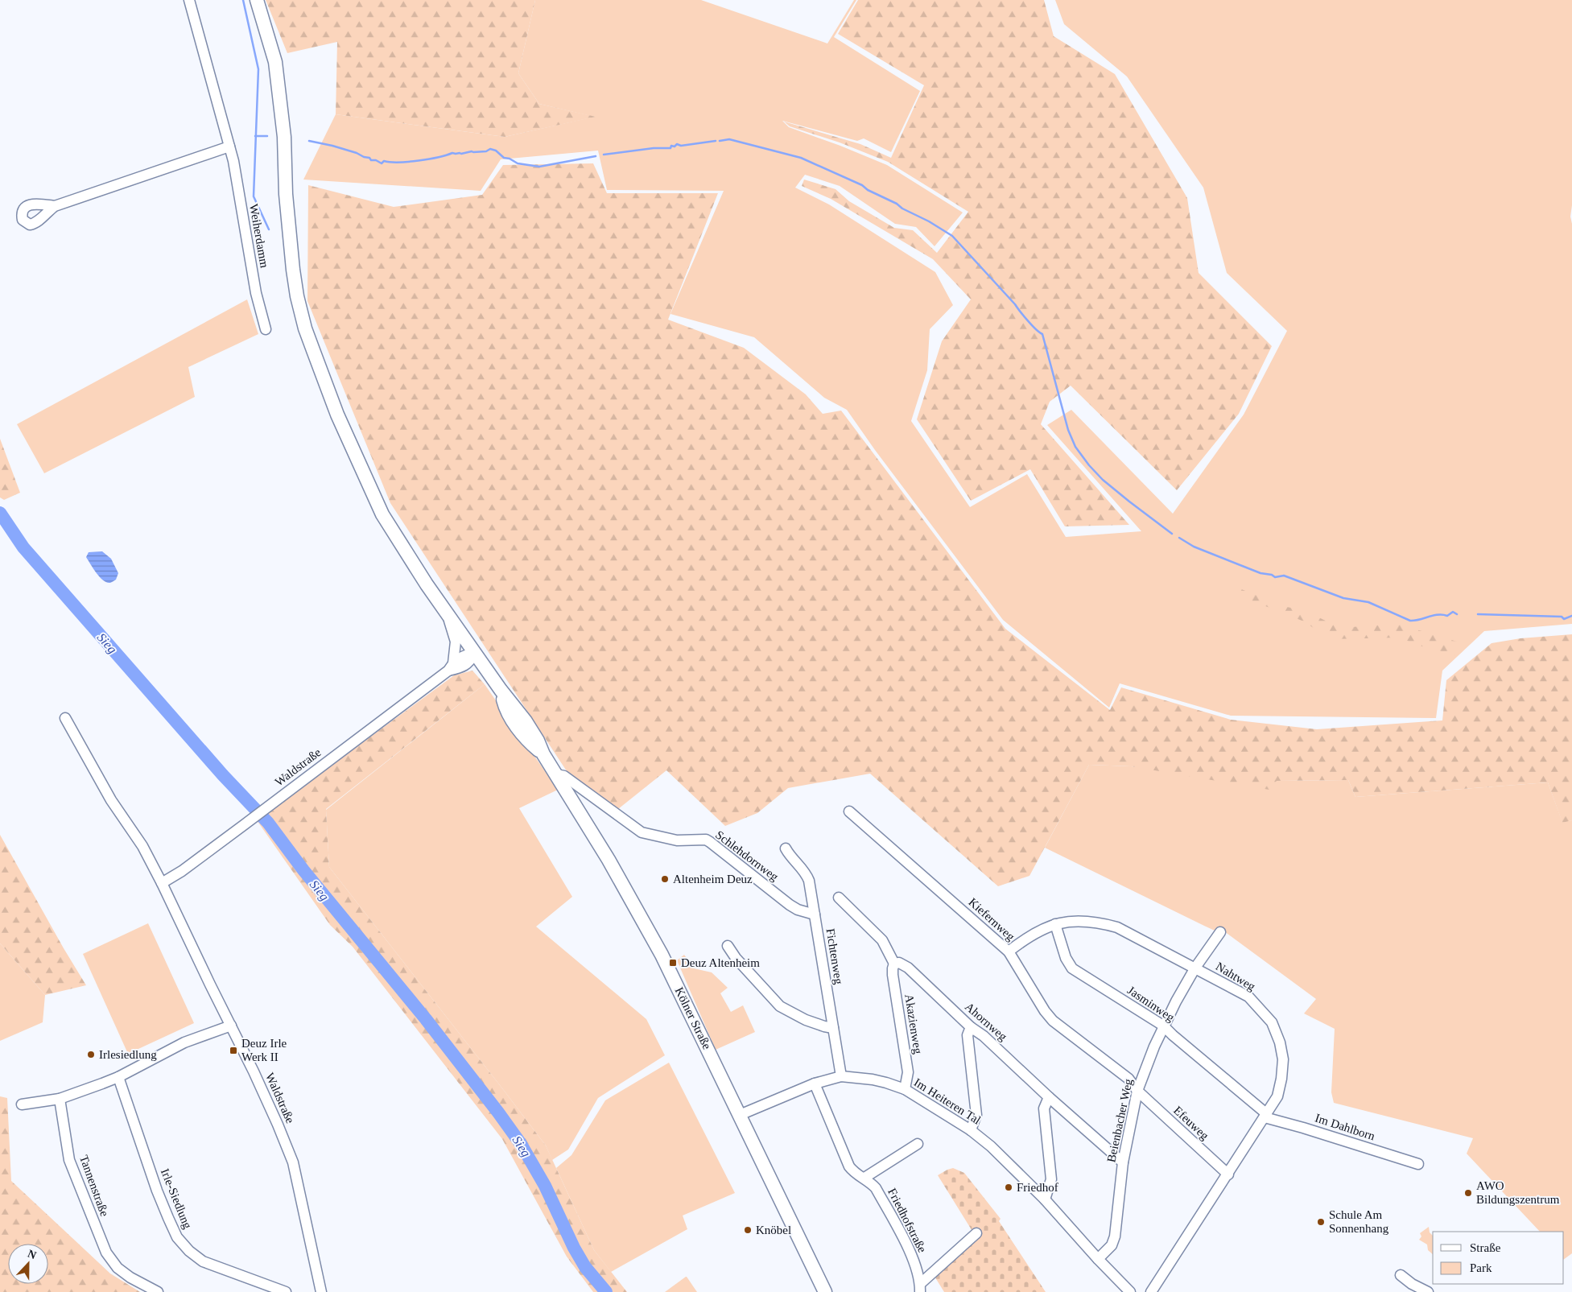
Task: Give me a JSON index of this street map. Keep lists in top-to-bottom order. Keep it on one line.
{"streets":{"main road":["Kölner Straße"],"street":["Weiherdamm","Waldstraße","Schlehdornweg","Kiefernweg","Fichtenweg","Nahtweg","Jasminweg","Ahornweg","Akazienweg","Im Heiteren Tal","Beienbacher Weg","Efeuweg","Im Dahlborn","Tannenstraße","Irle-Siedlung","Friedhofstraße"]},"crossings":[["Waldstraße","Kölner Straße"],["Schlehdornweg","Fichtenweg"],["Schlehdornweg","Kölner Straße"],["Kiefernweg","Nahtweg"],["Kiefernweg","Beienbacher Weg"],["Kiefernweg","Efeuweg"],["Fichtenweg","Im Heiteren Tal"],["Nahtweg","Jasminweg"],["Nahtweg","Beienbacher Weg"],["Nahtweg","Efeuweg"],["Nahtweg","Im Dahlborn"],["Jasminweg","Beienbacher Weg"],["Jasminweg","Im Dahlborn"],["Kölner Straße","Im Heiteren Tal"],["Ahornweg","Akazienweg"],["Ahornweg","Beienbacher Weg"],["Akazienweg","Im Heiteren Tal"],["Im Heiteren Tal","Beienbacher Weg"],["Im Heiteren Tal","Friedhofstraße"],["Beienbacher Weg","Efeuweg"]],"water":["Sieg"],"places":{"other":["Altenheim Deuz","Irlesiedlung","Friedhof","AWO Bildungszentrum","Schule Am Sonnenhang","Knöbel"],"transit":["Deuz Altenheim","Deuz Irle Werk II"]},"legend":["Straße","Park"],"north":"top"}
